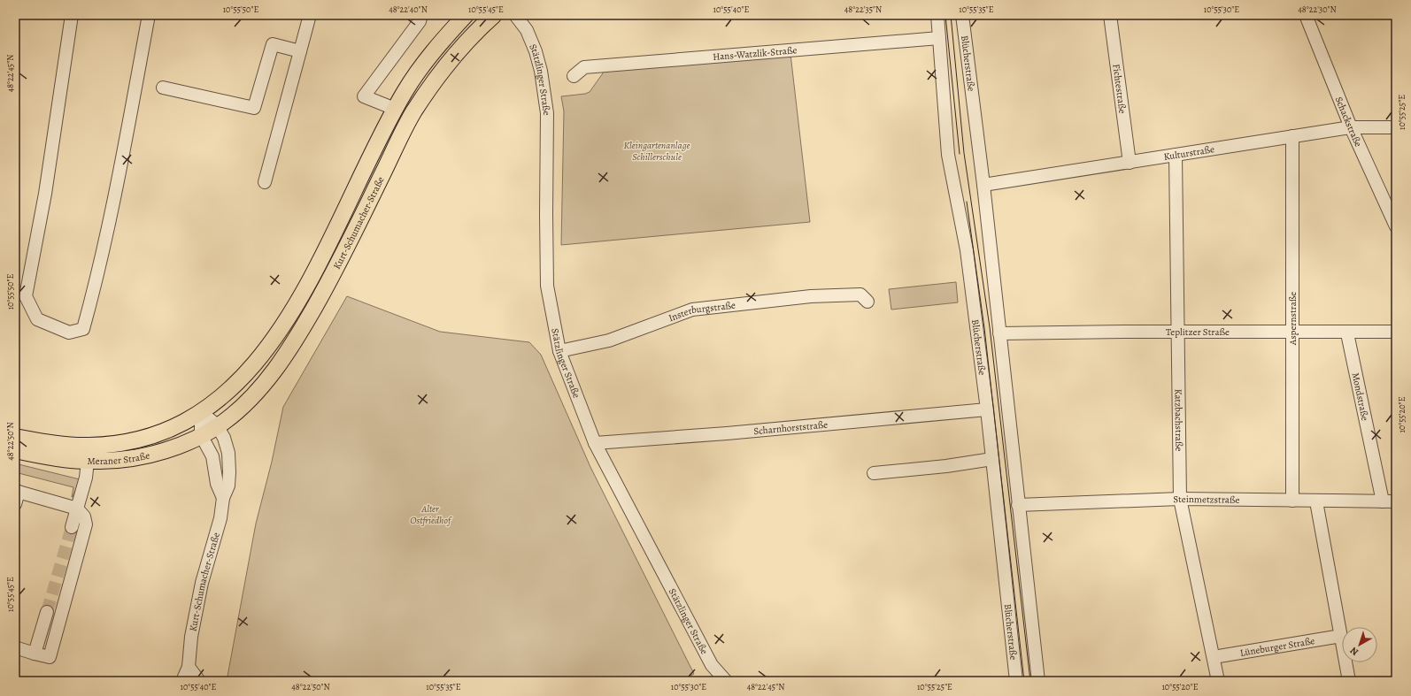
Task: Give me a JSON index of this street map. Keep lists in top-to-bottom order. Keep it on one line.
{"streets":{"main road":["Kurt-Schumacher-Straße","Meraner Straße"],"street":["Hans-Watzlik-Straße","Blücherstraße","Stätzlinger Straße","Fichtestraße","Schackstraße","Kulturstraße","Insterburgstraße","Aspernstraße","Teplitzer Straße","Mondstraße","Katzbachstraße","Scharnhorststraße","Steinmetzstraße","Lüneburger Straße"]},"crossings":[["Hans-Watzlik-Straße","Blücherstraße"],["Blücherstraße","Kulturstraße"],["Blücherstraße","Teplitzer Straße"],["Blücherstraße","Scharnhorststraße"],["Blücherstraße","Steinmetzstraße"],["Stätzlinger Straße","Insterburgstraße"],["Stätzlinger Straße","Scharnhorststraße"],["Fichtestraße","Kulturstraße"],["Schackstraße","Kulturstraße"],["Kulturstraße","Aspernstraße"],["Kulturstraße","Katzbachstraße"],["Kurt-Schumacher-Straße","Meraner Straße"],["Aspernstraße","Teplitzer Straße"],["Aspernstraße","Steinmetzstraße"],["Teplitzer Straße","Mondstraße"],["Teplitzer Straße","Katzbachstraße"],["Mondstraße","Steinmetzstraße"],["Katzbachstraße","Steinmetzstraße"],["Katzbachstraße","Lüneburger Straße"]],"parks":["Kleingartenanlage Schillerschule","Alter Ostfriedhof"],"north":"bottom left","coordinates":["10°55'50\"E","48°22'40\"N","10°55'45\"E","10°55'40\"E","48°22'35\"N","10°55'35\"E","10°55'30\"E","48°22'30\"N","48°22'45\"N","10°55'25\"E","10°55'20\"E","48°22'50\"N"]}
